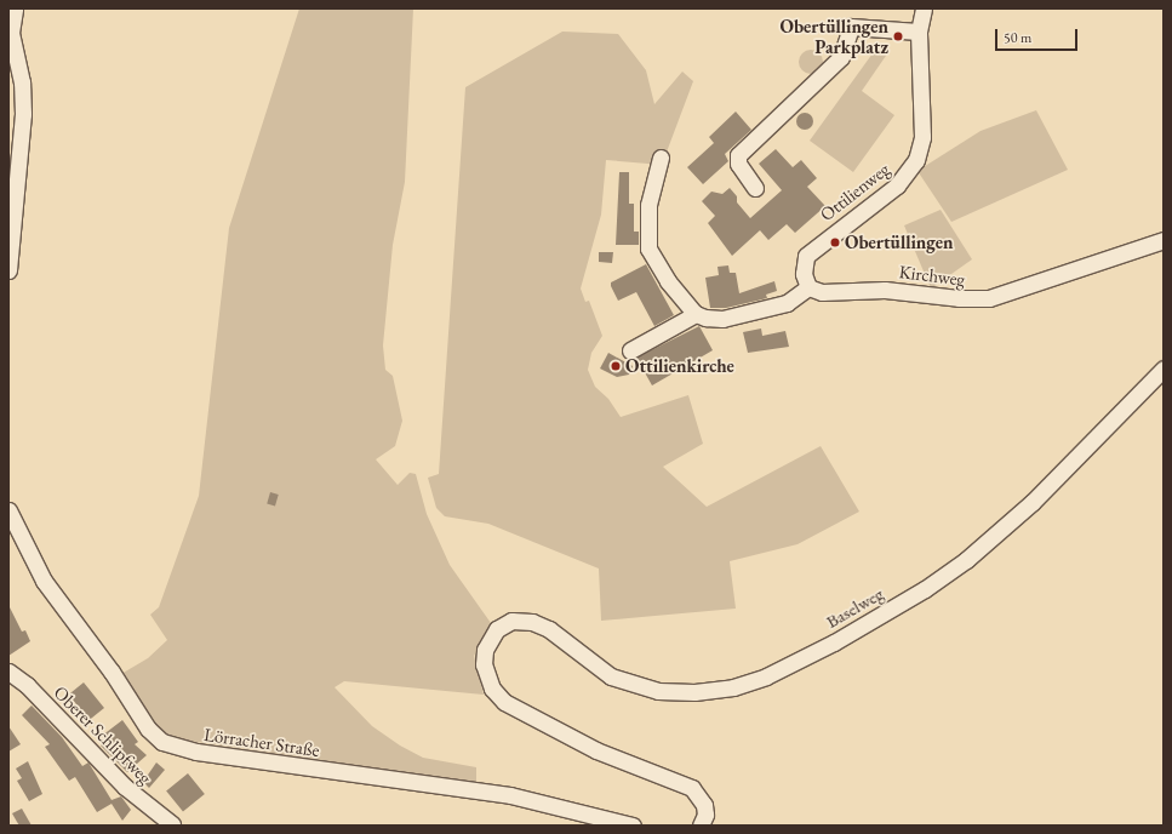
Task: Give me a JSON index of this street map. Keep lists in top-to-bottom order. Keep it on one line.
{"streets":{"street":["Ottilienweg","Kirchweg","Baselweg","Oberer Schlipfweg","Lörracher Straße"]},"crossings":[["Ottilienweg","Kirchweg"]],"places":["Obertüllingen Parkplatz","Obertüllingen","Ottilienkirche"],"scale_bar":"50 m"}
